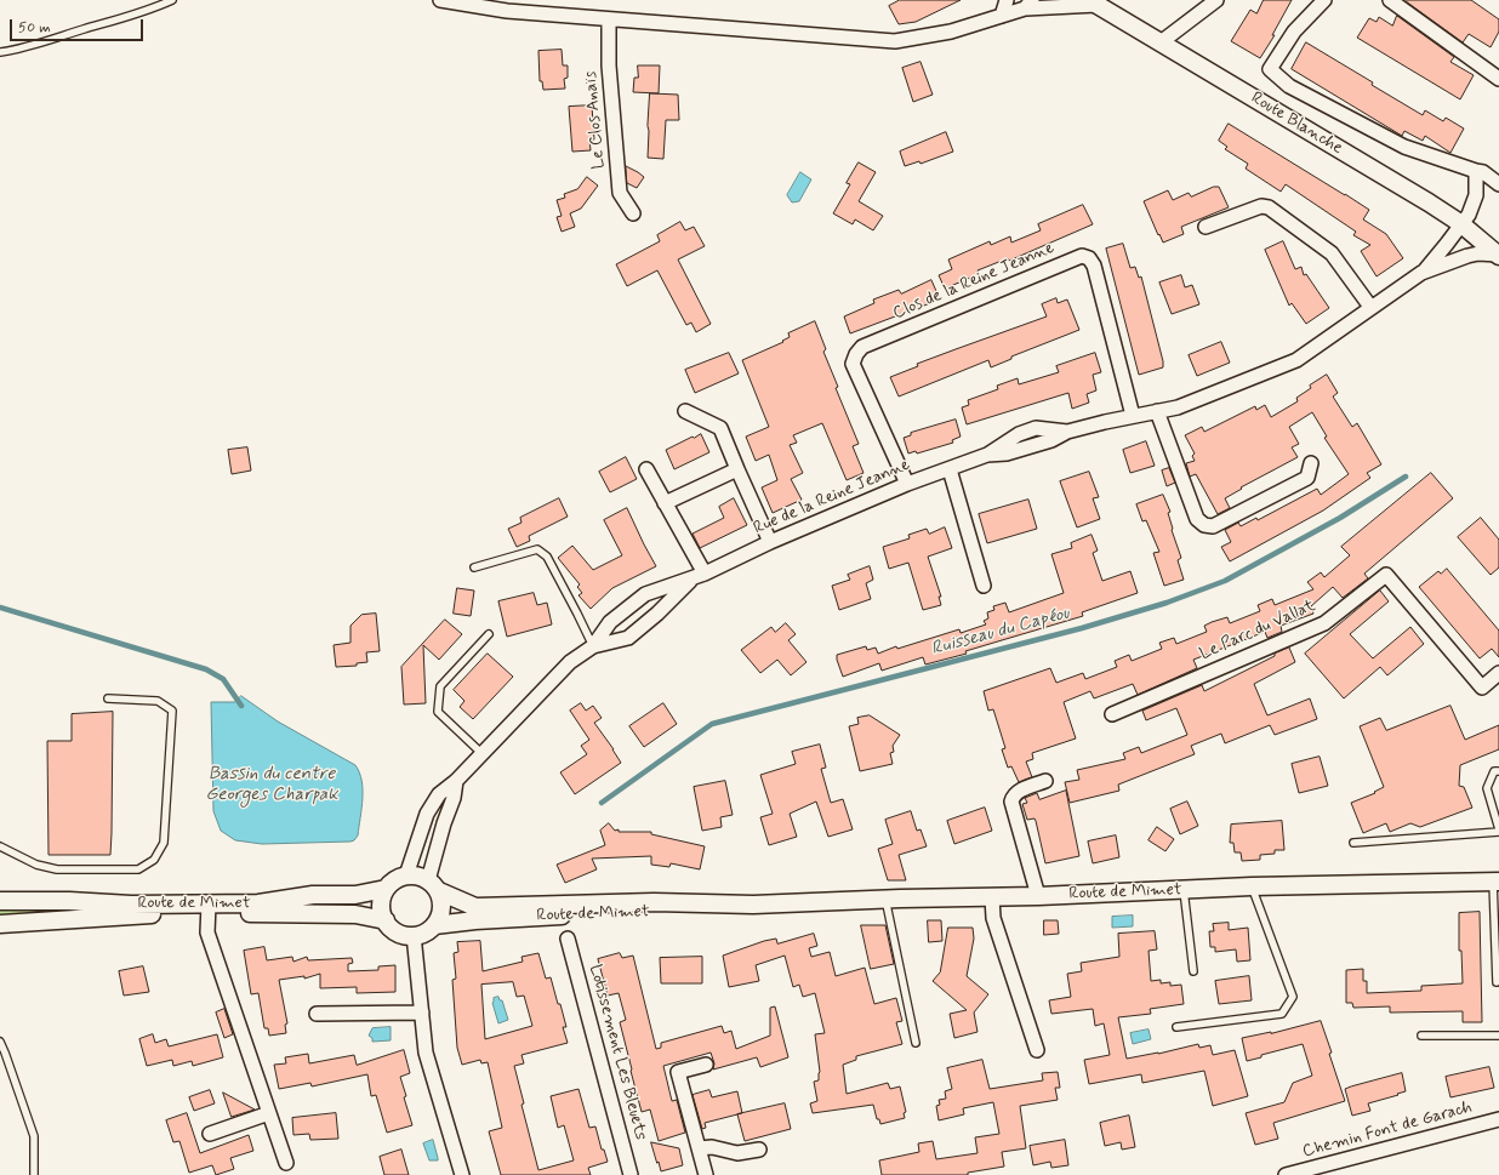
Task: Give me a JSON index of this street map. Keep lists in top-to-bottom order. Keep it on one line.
{"streets":{"street":["Le Clos Anaïs","Route Blanche","Clos de la Reine Jeanne","Rue de la Reine Jeanne","Le Parc du Vallat","Route de Mimet","Lotissement Les Bleuets","Chemin Font de Garach"]},"crossings":[["Route Blanche","Rue de la Reine Jeanne"],["Clos de la Reine Jeanne","Rue de la Reine Jeanne"],["Rue de la Reine Jeanne","Route de Mimet"]],"water":["Ruisseau du Capéou","Bassin du centre Georges Charpak"],"scale_bar":"50 m"}
